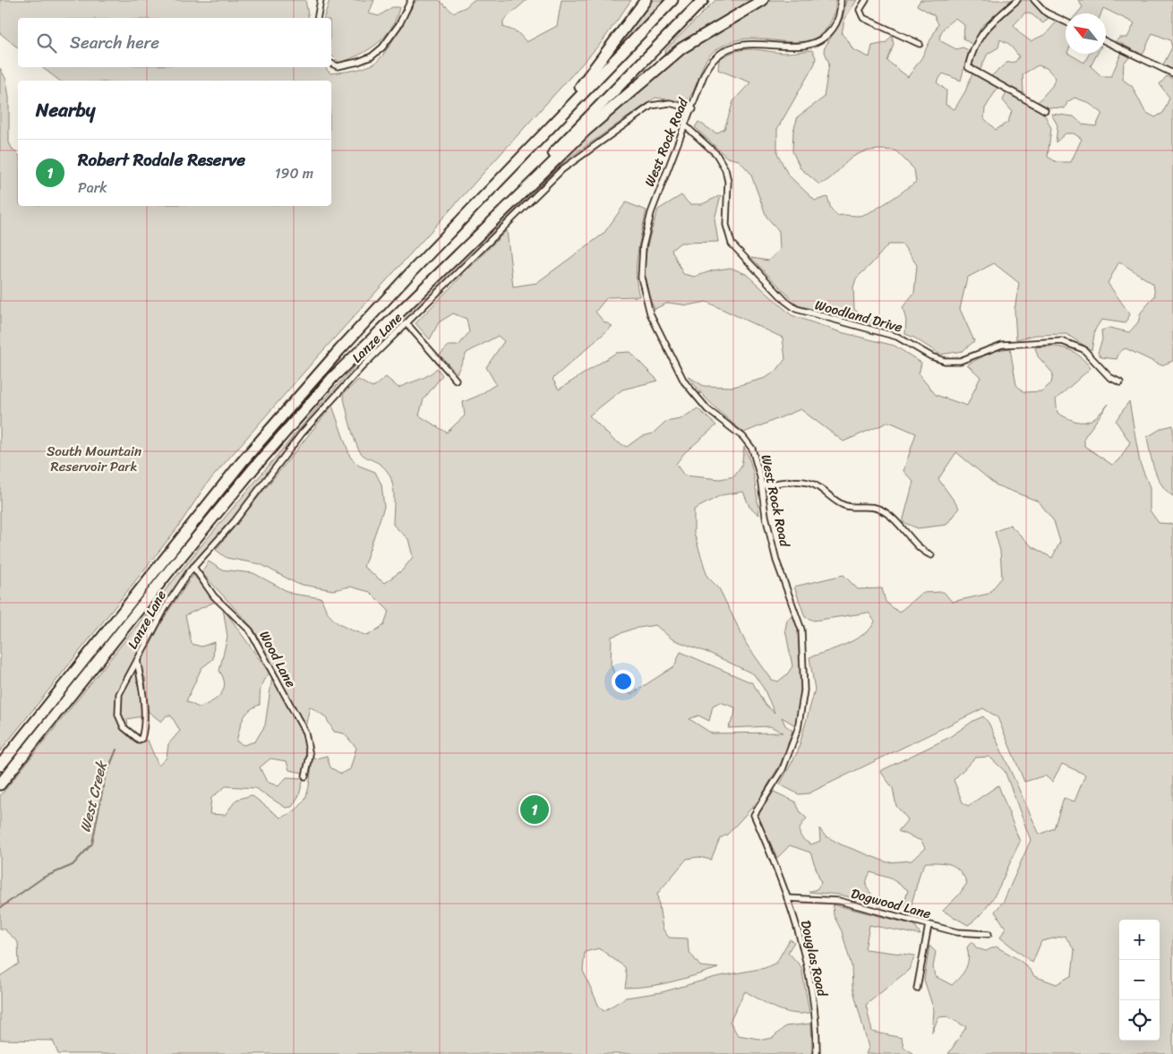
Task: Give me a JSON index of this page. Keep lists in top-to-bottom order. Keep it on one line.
{"streets":{"street":["West Rock Road","Woodland Drive","Lanze Lane","Wood Lane","Dogwood Lane","Douglas Road"]},"crossings":[["West Rock Road","Woodland Drive"],["West Rock Road","Lanze Lane"],["West Rock Road","Douglas Road"],["Lanze Lane","Wood Lane"],["Dogwood Lane","Douglas Road"]],"water":["West Creek"],"parks":["South Mountain Reservoir Park"],"north":"top left","page":{"search":"Search here","heading":"Nearby","list":[{"mark":"1","name":"Robert Rodale Reserve","note":"Park","value":"190 m"}],"pins":"1","map_buttons":["+","−"]}}
